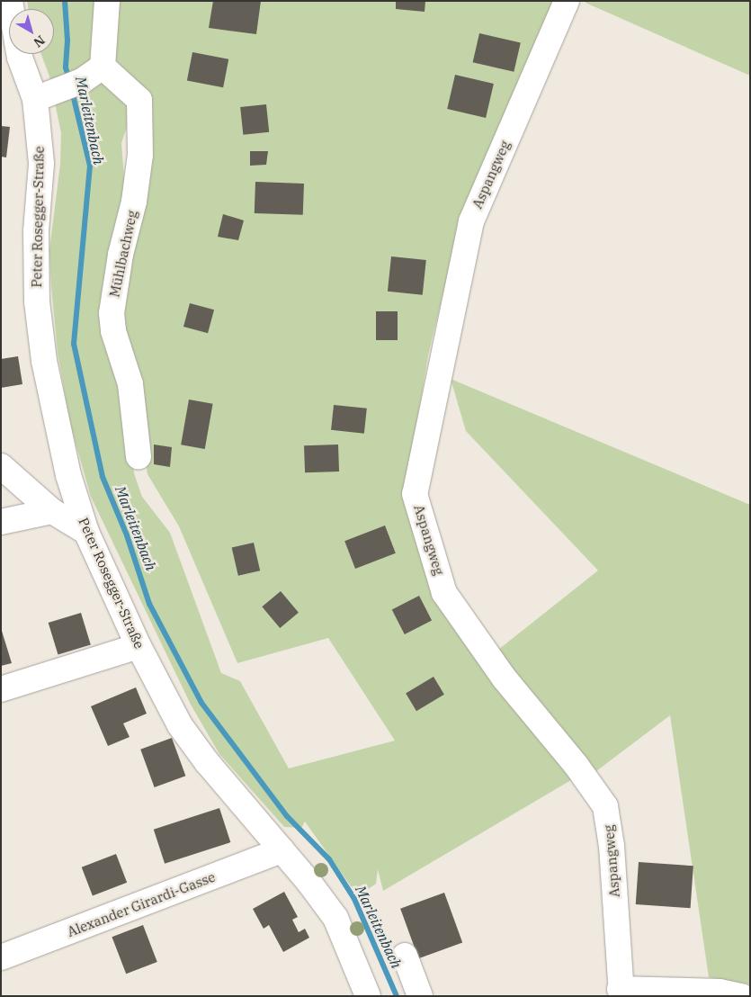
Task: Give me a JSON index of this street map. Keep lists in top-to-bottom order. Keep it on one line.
{"streets":{"street":["Aspangweg","Peter Rosegger-Straße","Mühlbachweg","Alexander Girardi-Gasse"]},"crossings":[["Peter Rosegger-Straße","Alexander Girardi-Gasse"]],"water":["Marleitenbach"],"north":"bottom right"}
